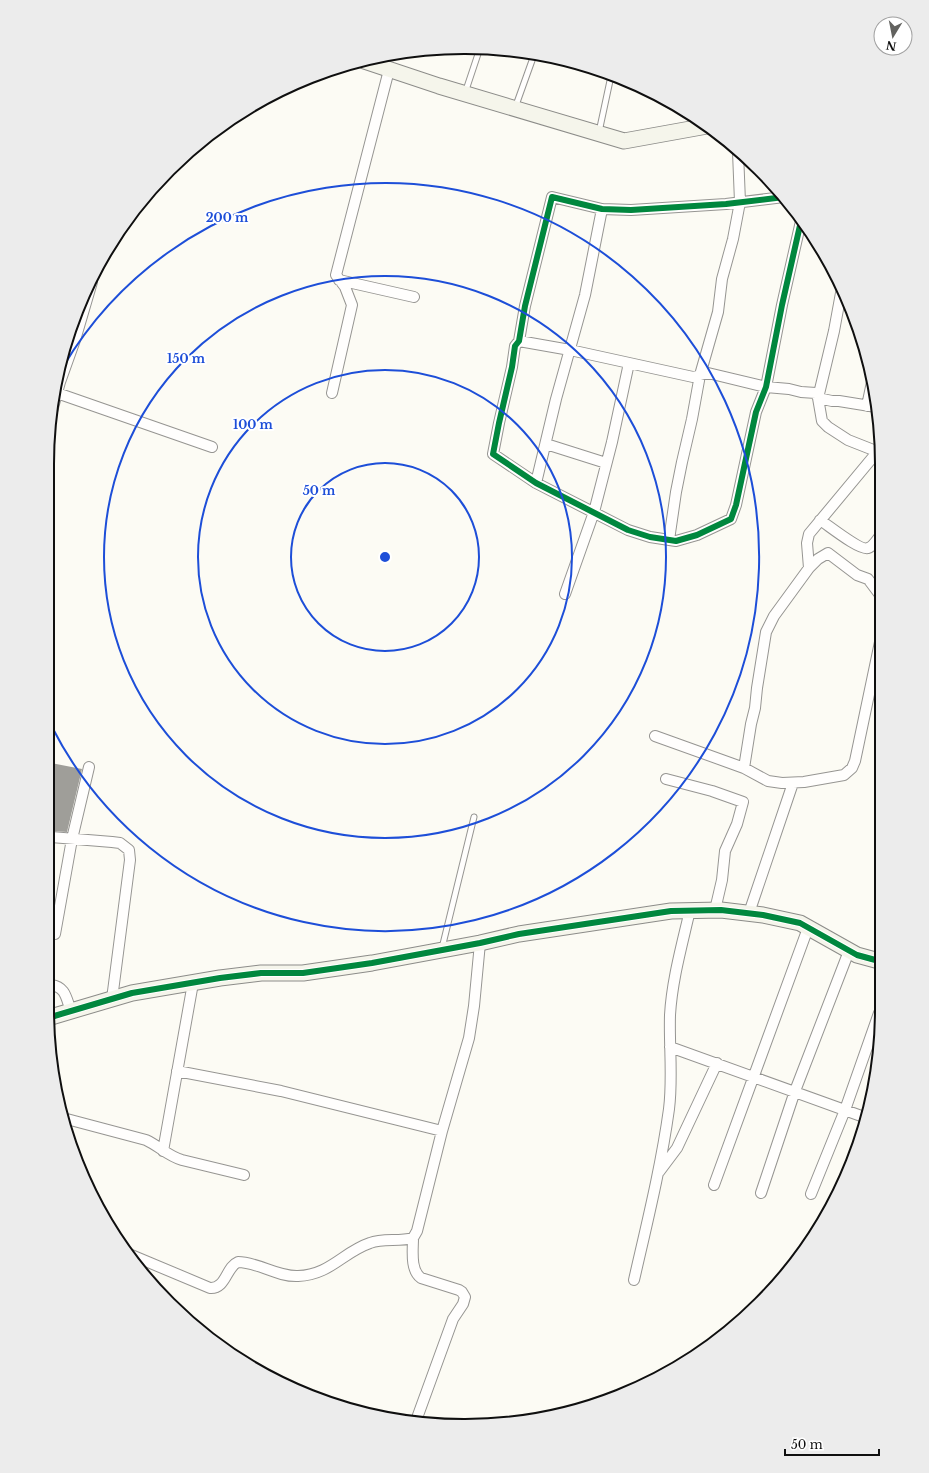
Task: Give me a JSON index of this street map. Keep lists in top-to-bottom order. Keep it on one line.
{"scale_bar":"50 m","north":"bottom","rings":["200 m","150 m","100 m","50 m"]}
